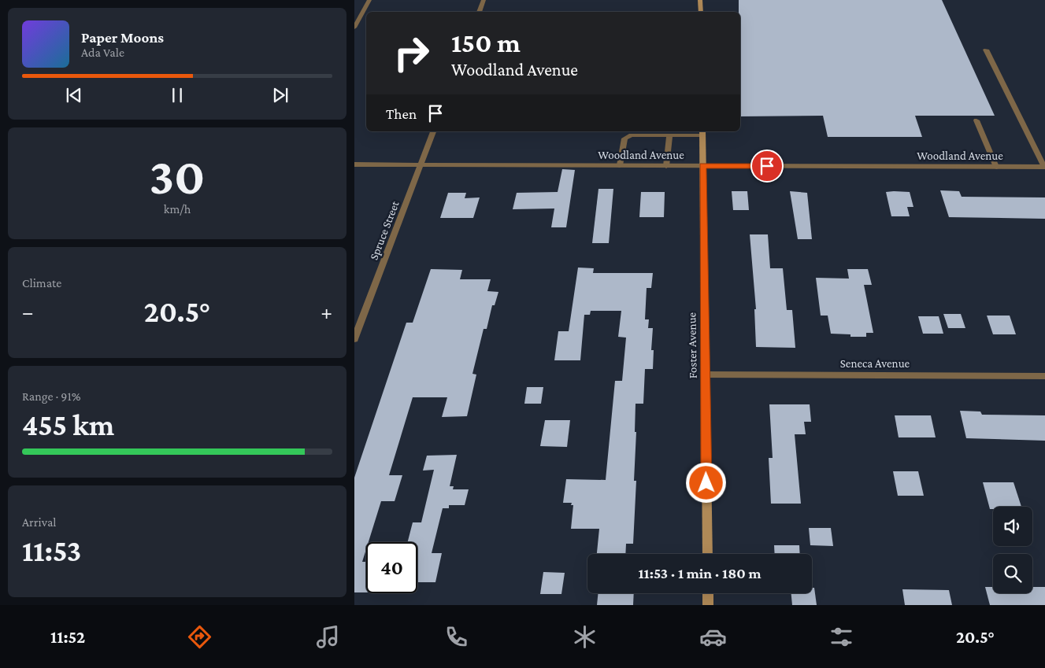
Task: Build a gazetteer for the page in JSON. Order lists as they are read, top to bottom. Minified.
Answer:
{"streets":{"street":["Woodland Avenue","Spruce Street","Foster Avenue","Seneca Avenue"]},"crossings":[["Woodland Avenue","Spruce Street"],["Woodland Avenue","Foster Avenue"],["Foster Avenue","Seneca Avenue"]],"page":{"turn":["150 m","Woodland Avenue"],"song":["Paper Moons","Ada Vale"],"then":"Then","tile":[["30","km/h"],"Climate",["Range · 91%","455 km"],["Arrival","11:53"]],"heat":["−","20.5°","+"],"limit":"40","trip":"11:53 · 1 min · 180 m","tabs":["11:52","20.5°"]}}
